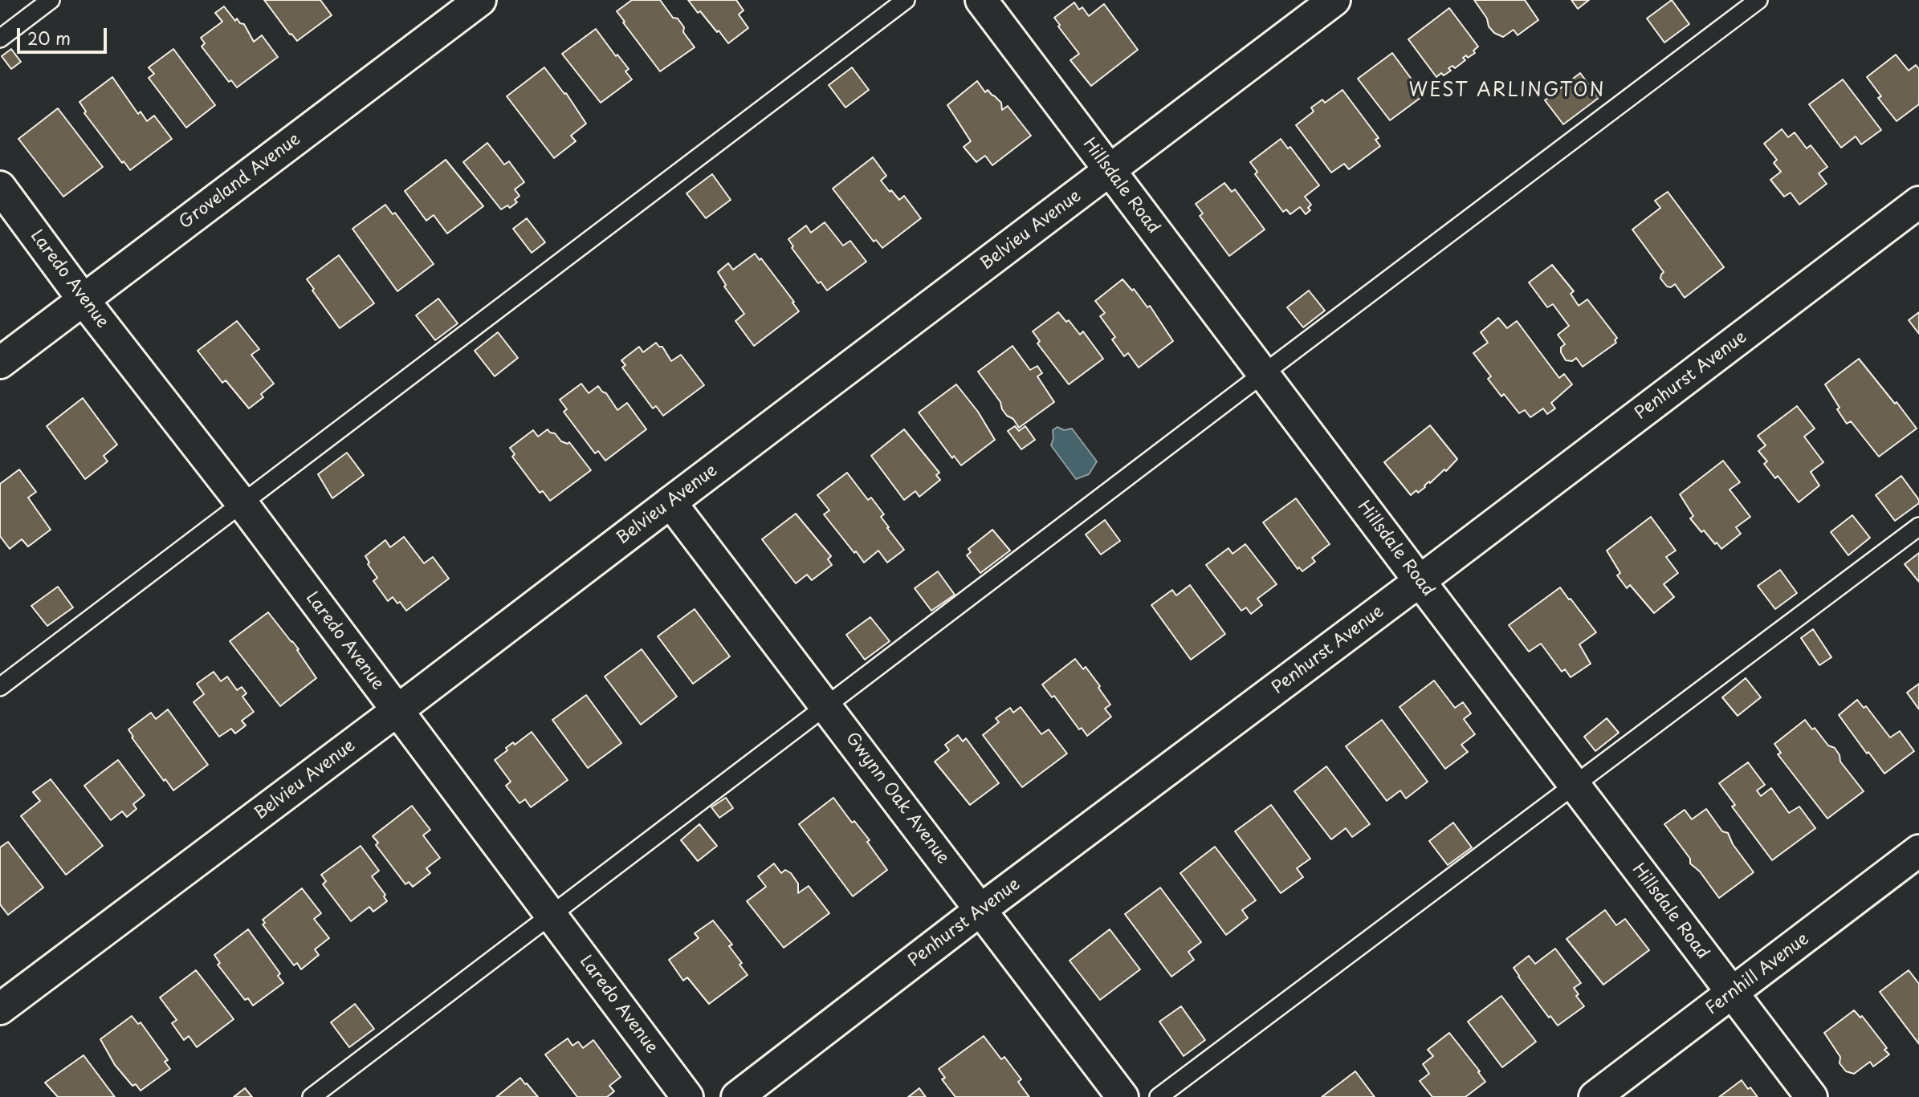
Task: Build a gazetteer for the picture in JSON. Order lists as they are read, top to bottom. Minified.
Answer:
{"streets":{"street":["Groveland Avenue","Hillsdale Road","Belvieu Avenue","Laredo Avenue","Penhurst Avenue","Gwynn Oak Avenue","Fernhill Avenue"]},"crossings":[["Groveland Avenue","Laredo Avenue"],["Hillsdale Road","Belvieu Avenue"],["Hillsdale Road","Penhurst Avenue"],["Hillsdale Road","Fernhill Avenue"],["Belvieu Avenue","Laredo Avenue"],["Belvieu Avenue","Gwynn Oak Avenue"],["Penhurst Avenue","Gwynn Oak Avenue"]],"districts":["WEST ARLINGTON"],"scale_bar":"20 m"}
